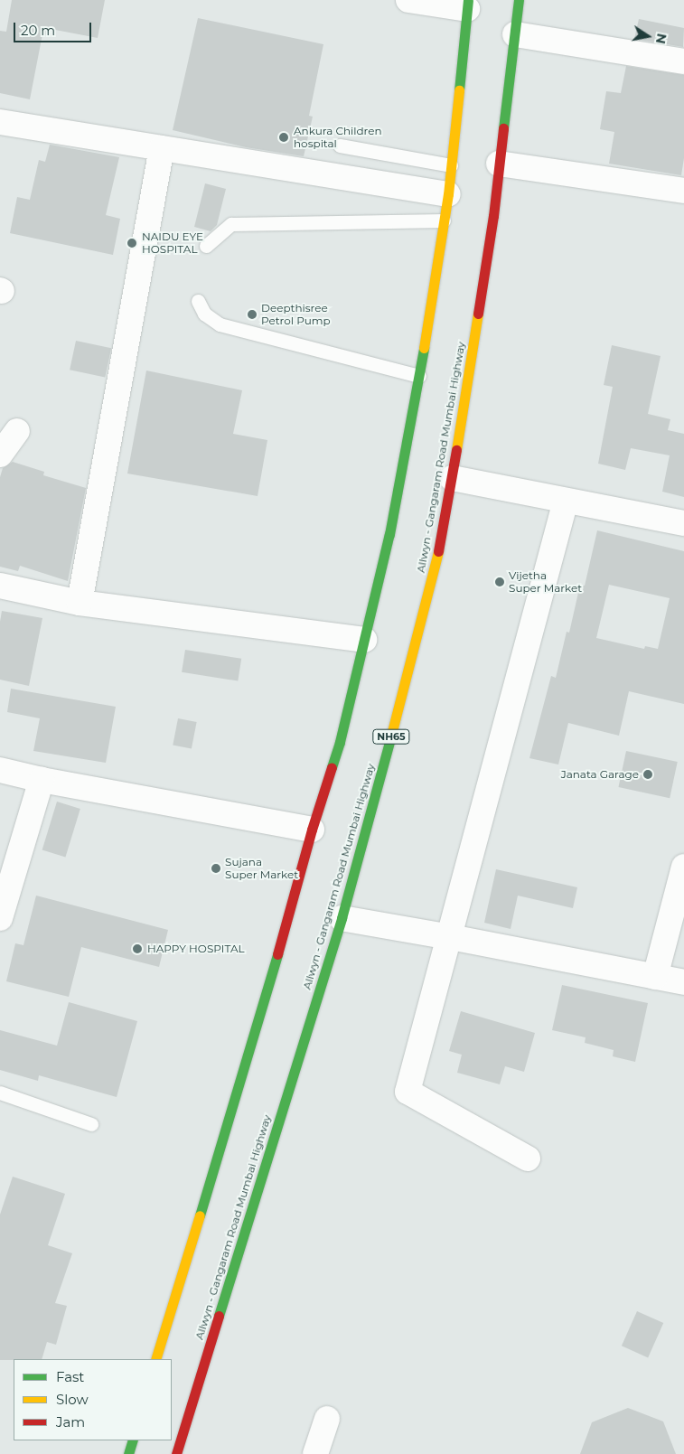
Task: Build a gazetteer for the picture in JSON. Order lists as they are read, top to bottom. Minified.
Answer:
{"streets":{"highway":["Allwyn - Gangaram Road Mumbai Highway","NH65"]},"places":["Ankura Children hospital","NAIDU EYE HOSPITAL","Deepthisree Petrol Pump","Vijetha Super Market","Janata Garage","Sujana Super Market","HAPPY HOSPITAL"],"legend":["Fast","Slow","Jam"],"scale_bar":"20 m","north":"right"}
